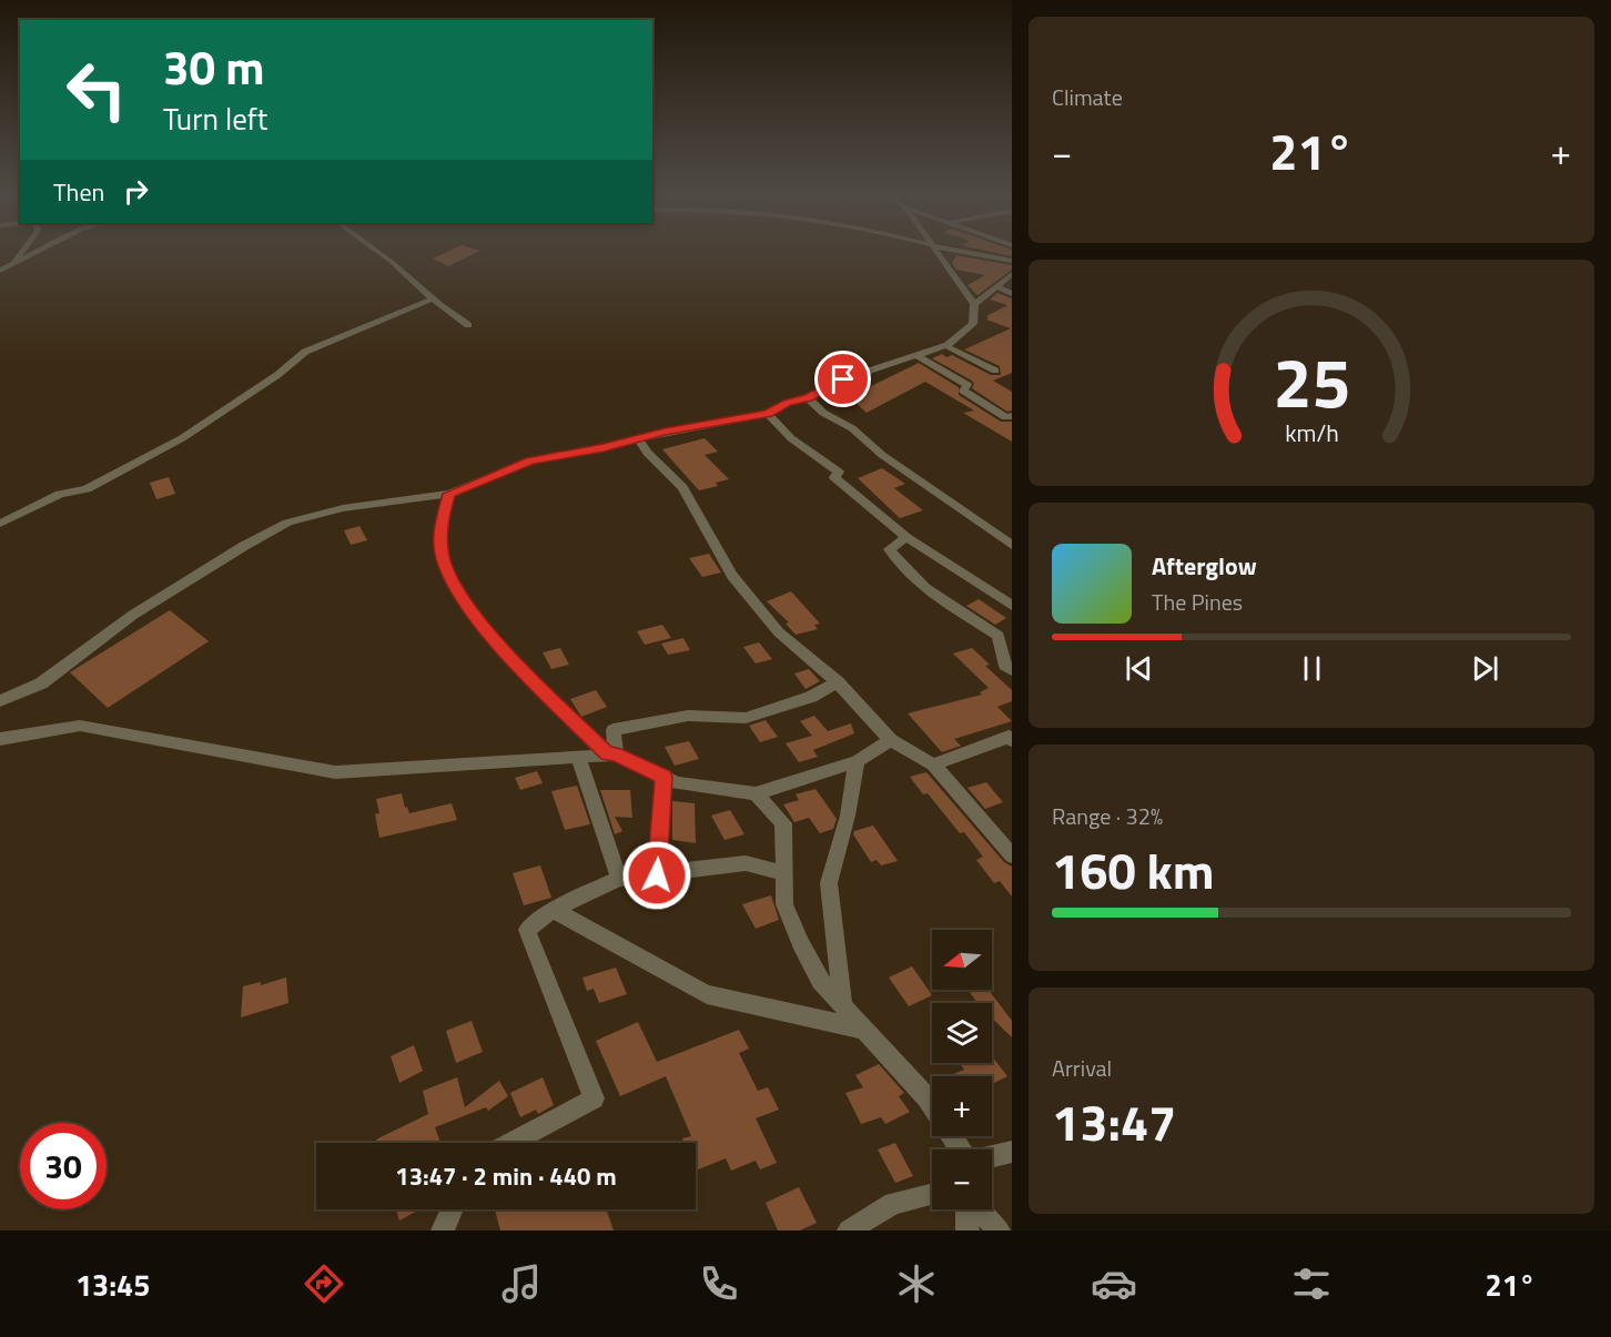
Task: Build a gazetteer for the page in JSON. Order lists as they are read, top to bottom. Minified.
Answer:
{"north":"left","page":{"tile":["Climate",["Range · 32%","160 km"],["Arrival","13:47"]],"turn":["30 m","Turn left"],"heat":["−","21°","+"],"then":"Then","song":["Afterglow","The Pines"],"map_buttons":["+","−"],"limit":"30","trip":"13:47 · 2 min · 440 m","tabs":["13:45","21°"],"gauge":["25","km/h"]}}
